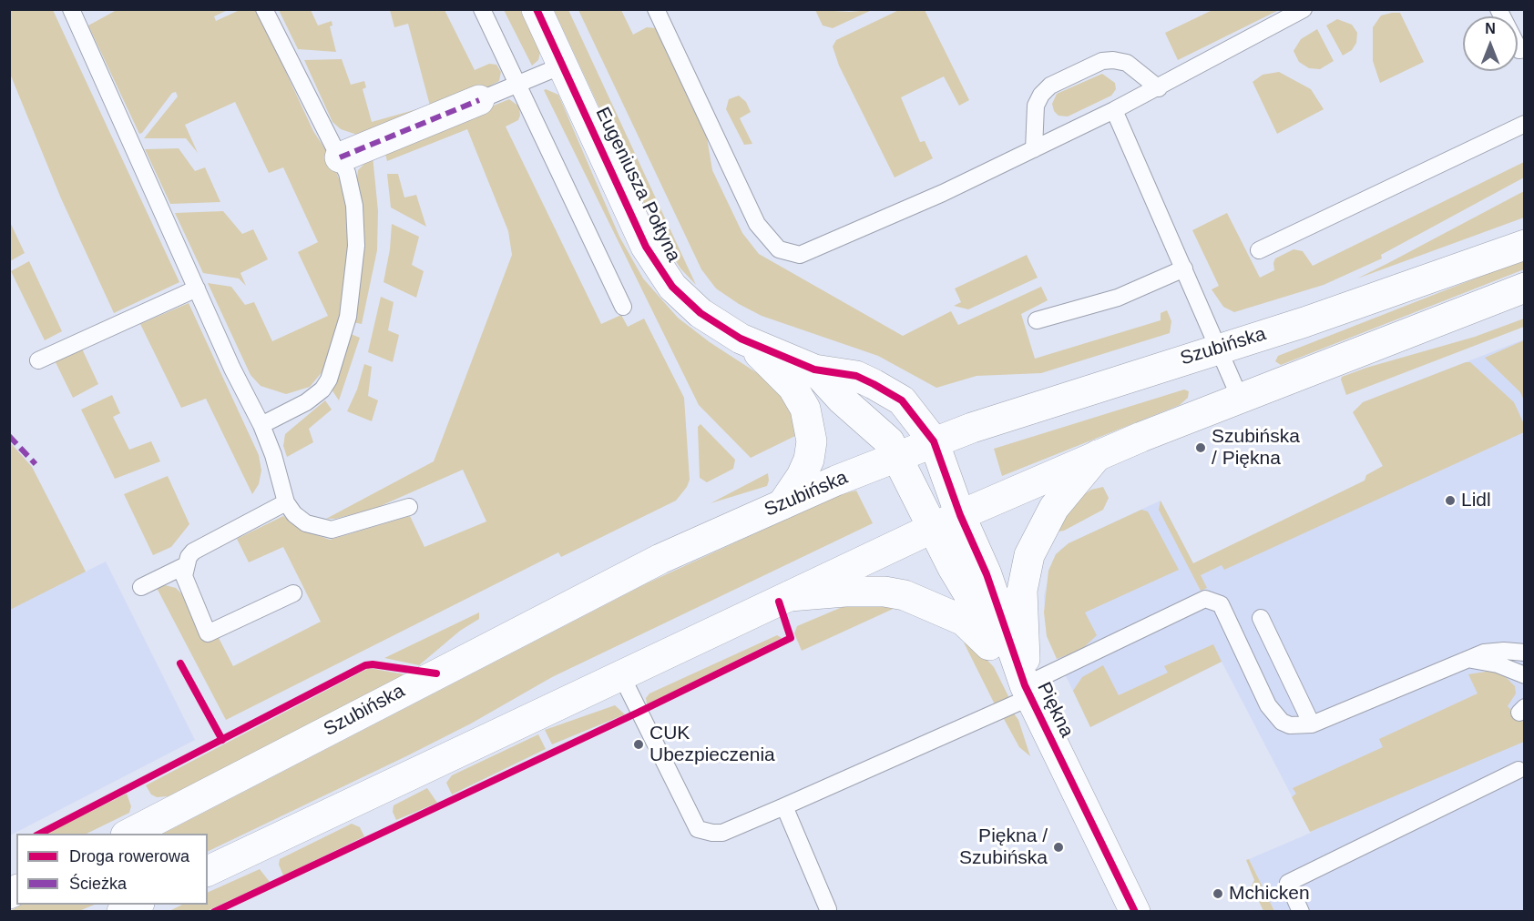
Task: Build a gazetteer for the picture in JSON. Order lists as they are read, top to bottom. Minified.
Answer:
{"streets":{"main road":["Eugeniusza Połtyna","Szubińska","Piękna"]},"crossings":[["Eugeniusza Połtyna","Szubińska"],["Eugeniusza Połtyna","Piękna"],["Szubińska","Piękna"]],"places":["Szubińska / Piękna","Lidl","CUK Ubezpieczenia","Piękna / Szubińska","Mchicken"],"legend":["Droga rowerowa","Ścieżka"],"north":"top"}
